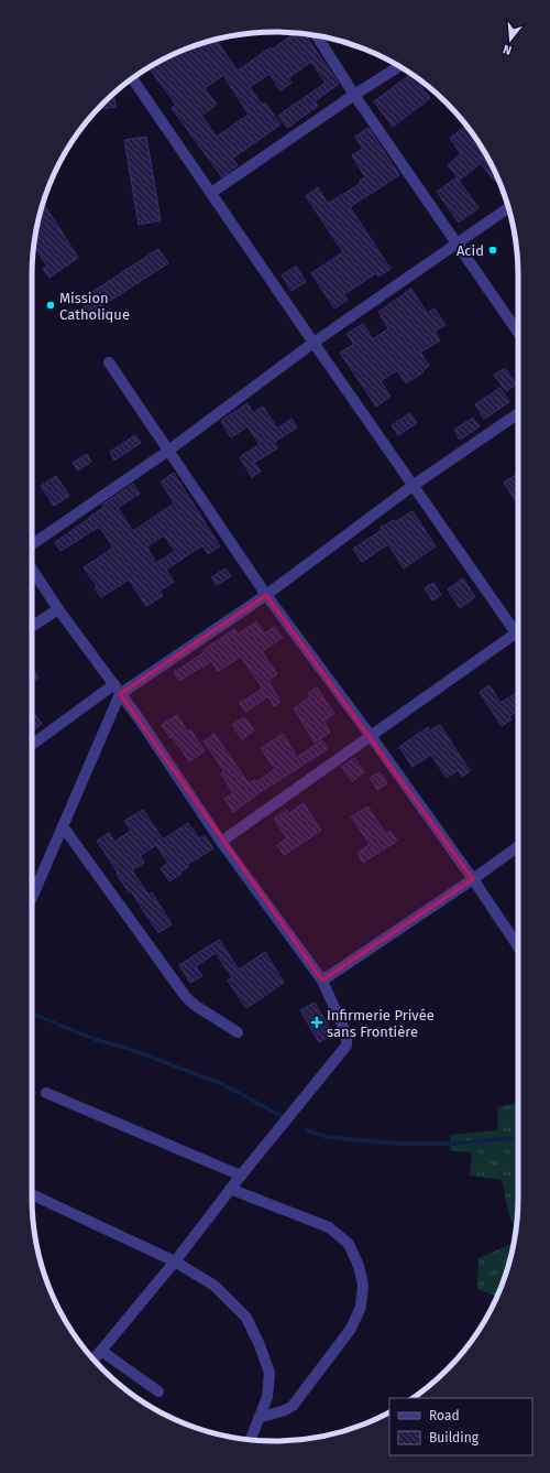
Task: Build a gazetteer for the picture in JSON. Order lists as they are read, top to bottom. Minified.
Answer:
{"places":{"other":["Acid","Mission Catholique"],"health":["Infirmerie Privée sans Frontière"]},"legend":["Road","Building"],"north":"bottom"}
